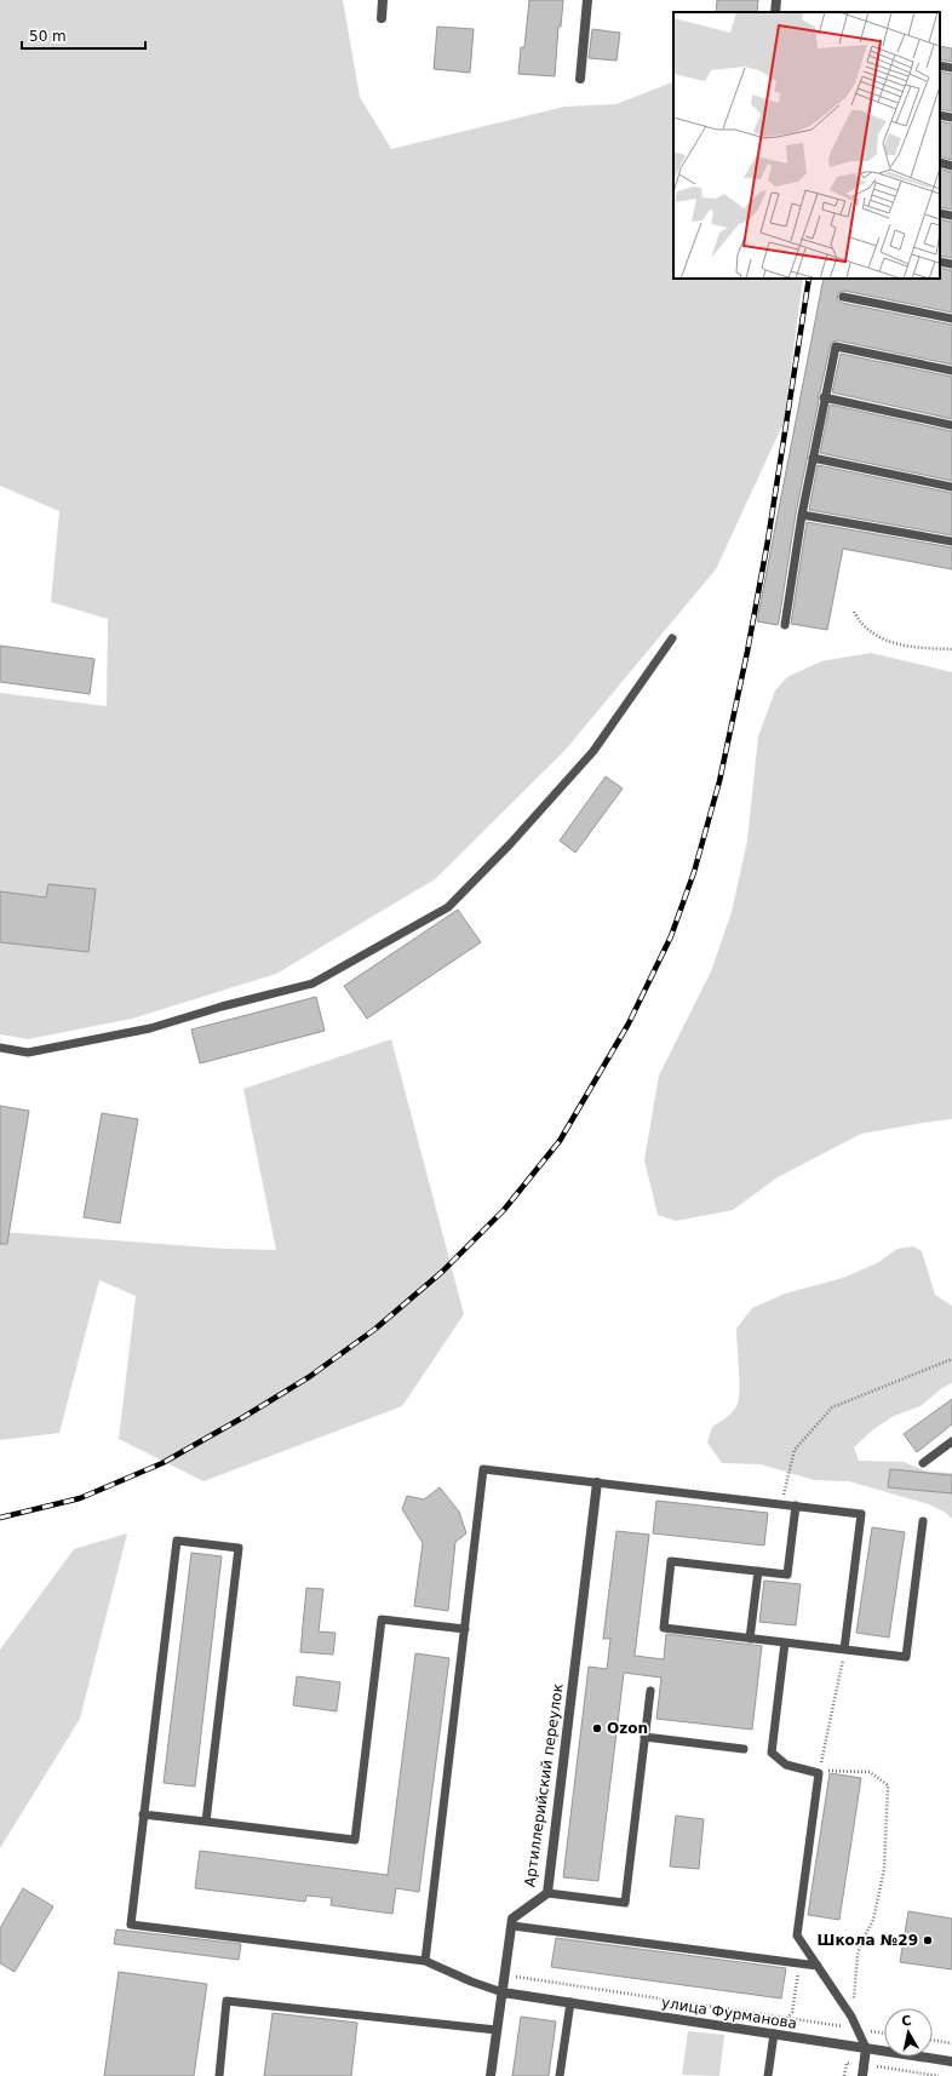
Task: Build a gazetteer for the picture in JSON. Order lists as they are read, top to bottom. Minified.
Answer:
{"streets":{"street":["Артиллерийский переулок","улица Фурманова"]},"places":["Ozon","Школа №29"],"scale_bar":"50 m","north":"top"}
